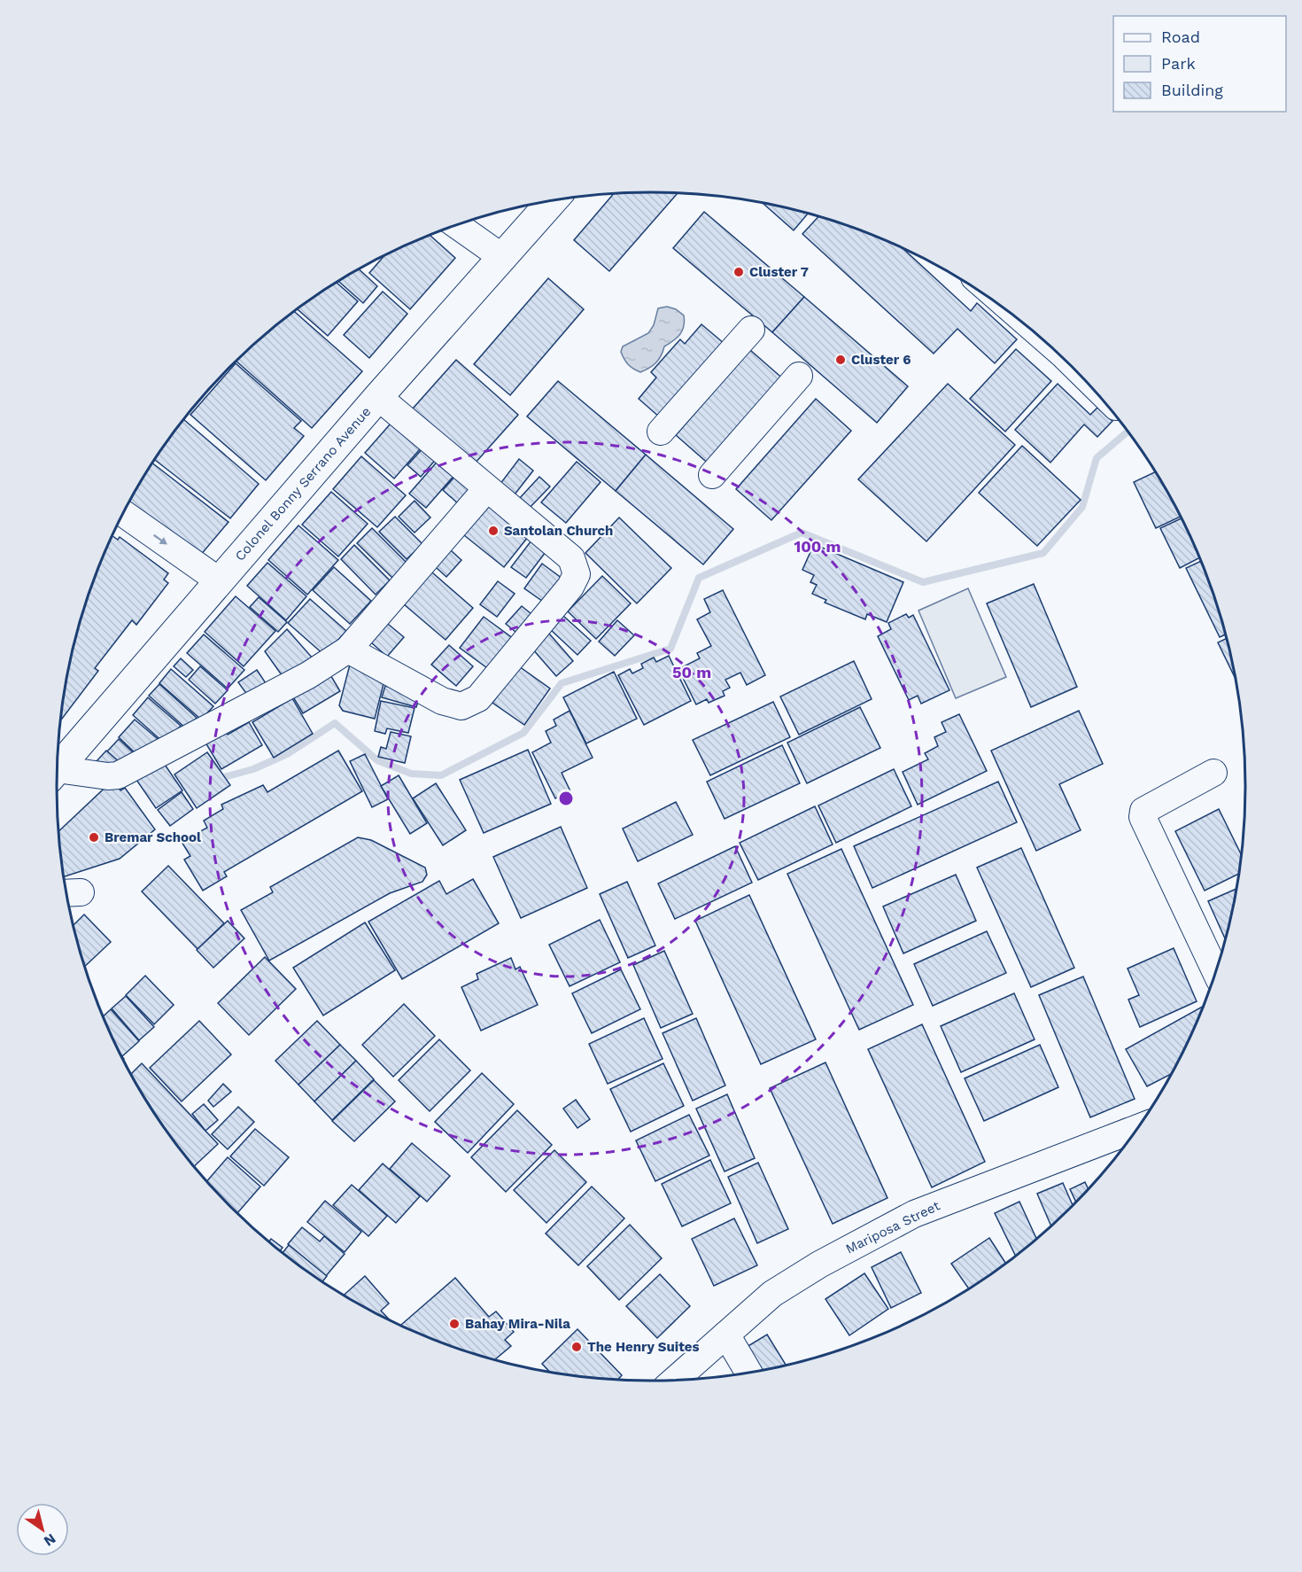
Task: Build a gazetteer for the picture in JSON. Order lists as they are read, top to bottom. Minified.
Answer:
{"streets":{"main road":["Colonel Bonny Serrano Avenue"],"street":["Mariposa Street"]},"places":["Cluster 7","Cluster 6","Santolan Church","Bremar School","Bahay Mira-Nila","The Henry Suites"],"legend":["Road","Park","Building"],"north":"bottom right","rings":["100 m","50 m"]}
